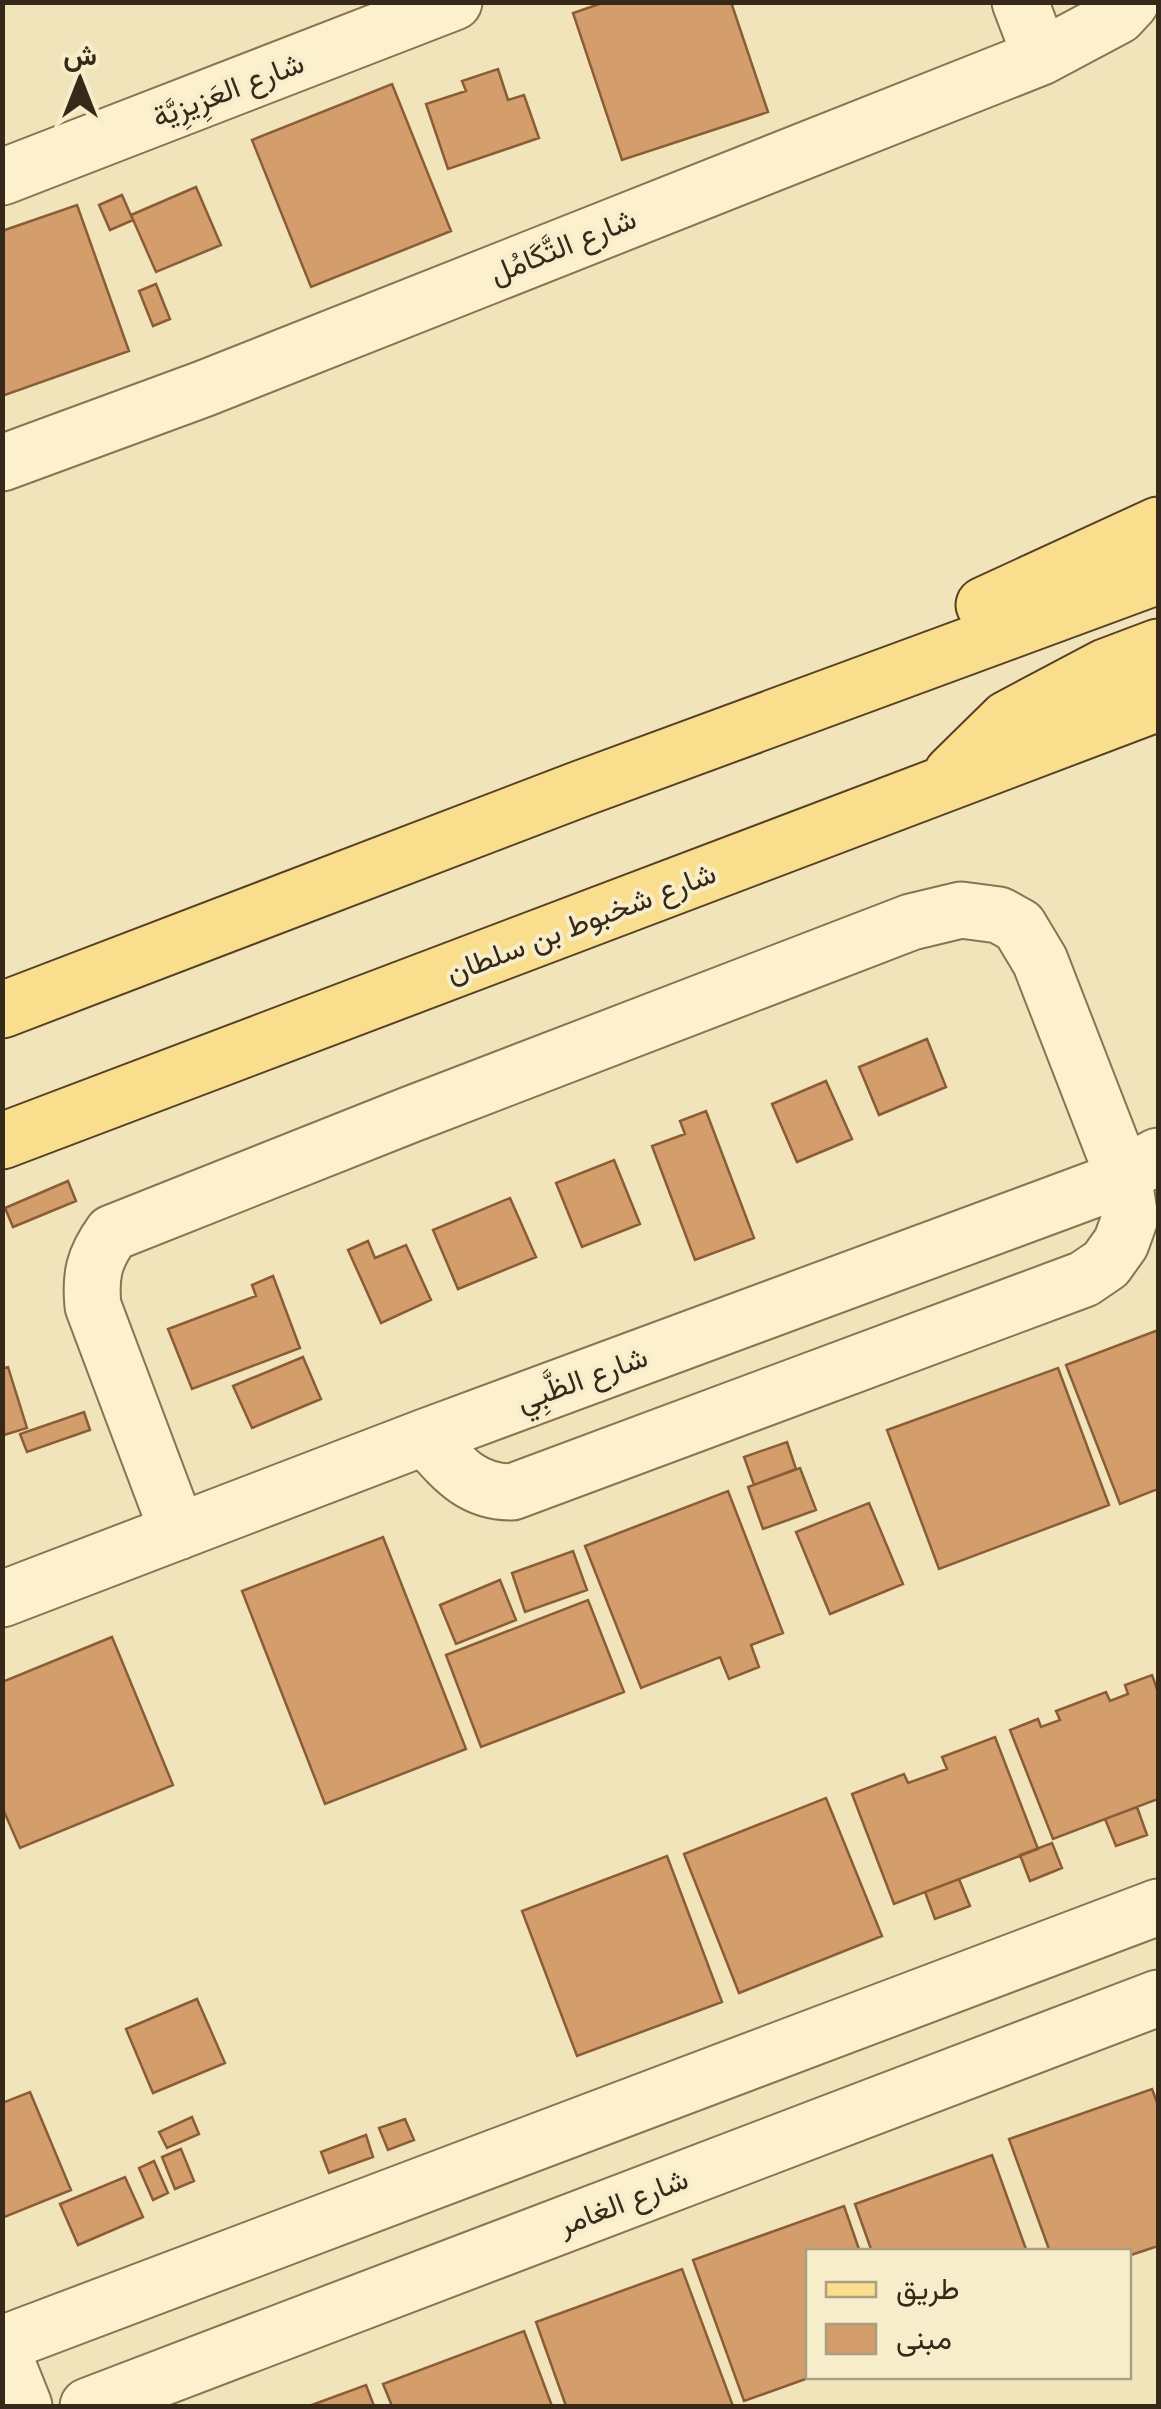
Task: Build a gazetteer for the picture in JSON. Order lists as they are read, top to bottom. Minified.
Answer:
{"streets":{"main road":["شارع شخبوط بن سلطان"],"street":["شارع العَزِيزِيَّة","شارع التَّكَامُل","شارع الظَّبِي","شارع الغامر"]},"legend":["طريق","مبنى"],"north":"top"}
